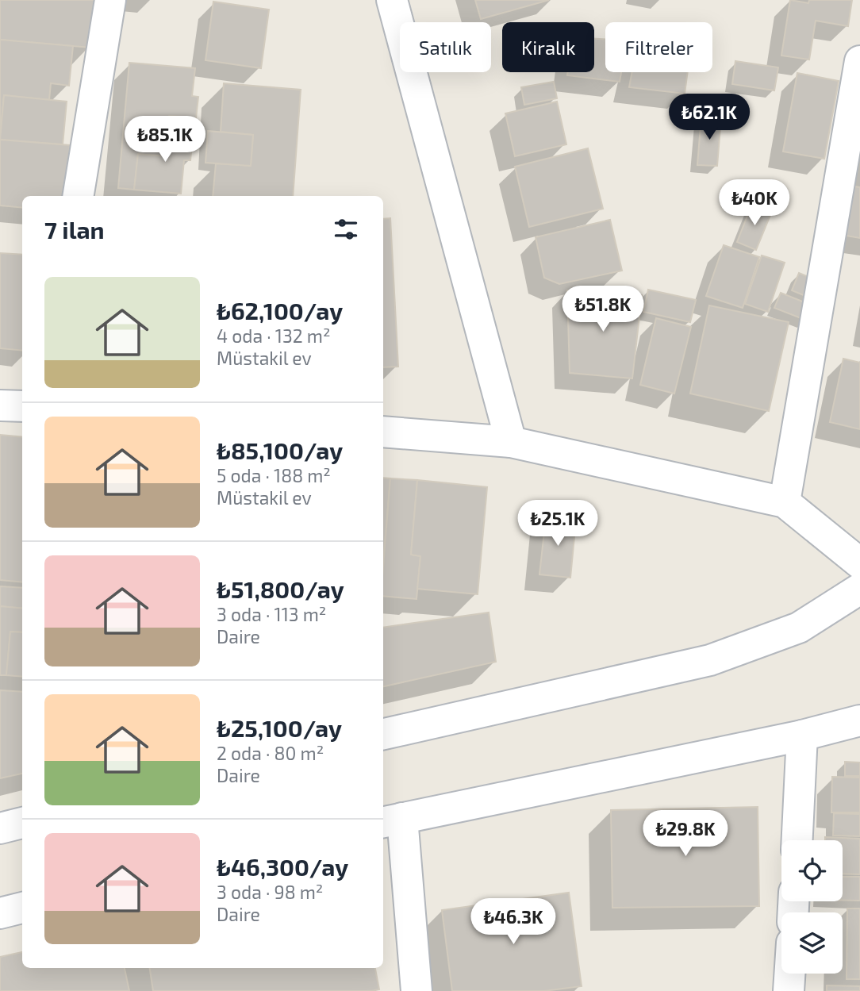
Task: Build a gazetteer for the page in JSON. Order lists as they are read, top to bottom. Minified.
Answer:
{"page":{"chip":["Satılık","Kiralık","Filtreler"],"price":["₺62.1K","₺85.1K","₺40K","₺51.8K","₺25.1K","₺29.8K","₺46.3K"],"heading":"7 ilan","list":[{"name":"₺62,100/ay","note":"4 oda · 132 m² · Müstakil ev"},{"name":"₺85,100/ay","note":"5 oda · 188 m² · Müstakil ev"},{"name":"₺51,800/ay","note":"3 oda · 113 m² · Daire"},{"name":"₺25,100/ay","note":"2 oda · 80 m² · Daire"},{"name":"₺46,300/ay","note":"3 oda · 98 m² · Daire"}]}}
